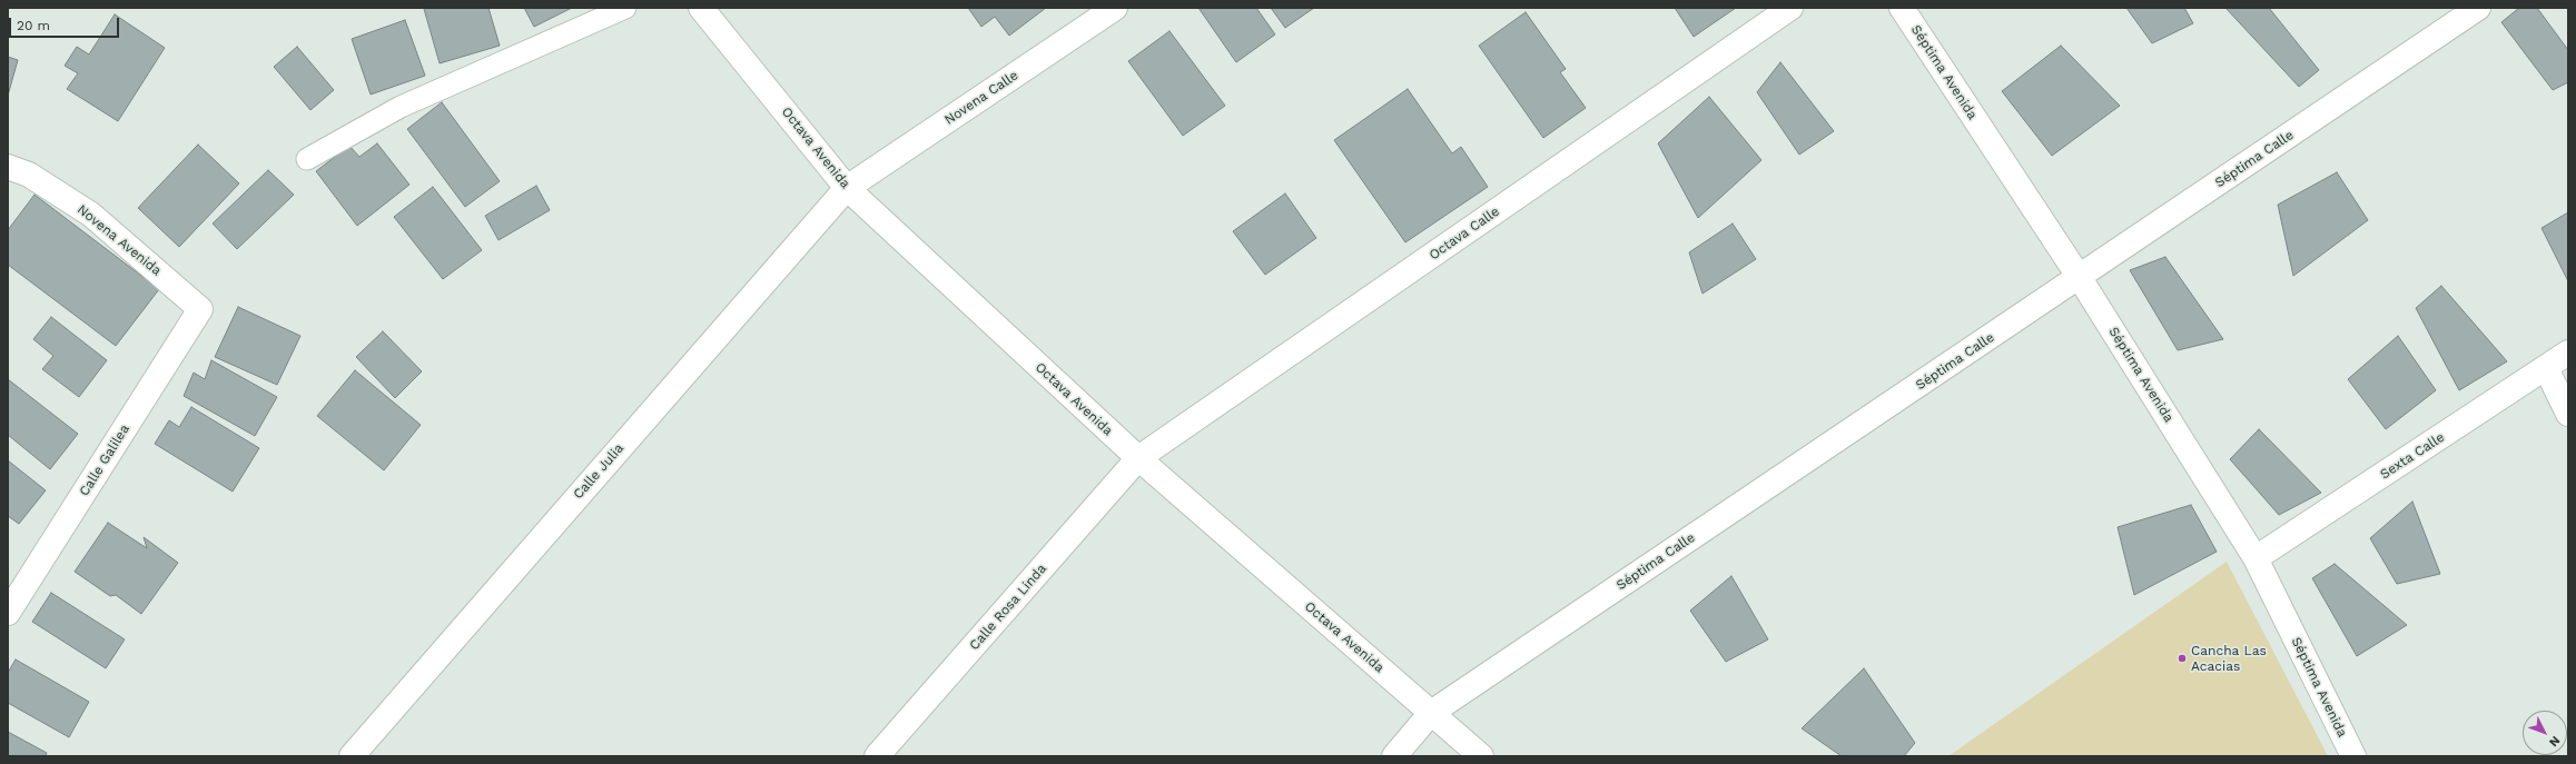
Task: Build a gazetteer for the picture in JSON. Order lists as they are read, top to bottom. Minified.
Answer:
{"streets":{"street":["Séptima Avenida","Novena Calle","Octava Avenida","Séptima Calle","Octava Calle","Novena Avenida","Sexta Calle","Calle Galilea","Calle Julia","Calle Rosa Linda"]},"crossings":[["Séptima Avenida","Séptima Calle"],["Séptima Avenida","Sexta Calle"],["Novena Calle","Octava Avenida"],["Novena Calle","Calle Julia"],["Octava Avenida","Séptima Calle"],["Octava Avenida","Octava Calle"],["Octava Avenida","Calle Julia"],["Octava Avenida","Calle Rosa Linda"],["Octava Calle","Calle Rosa Linda"],["Novena Avenida","Calle Galilea"]],"places":["Cancha Las Acacias"],"scale_bar":"20 m","north":"bottom right"}
